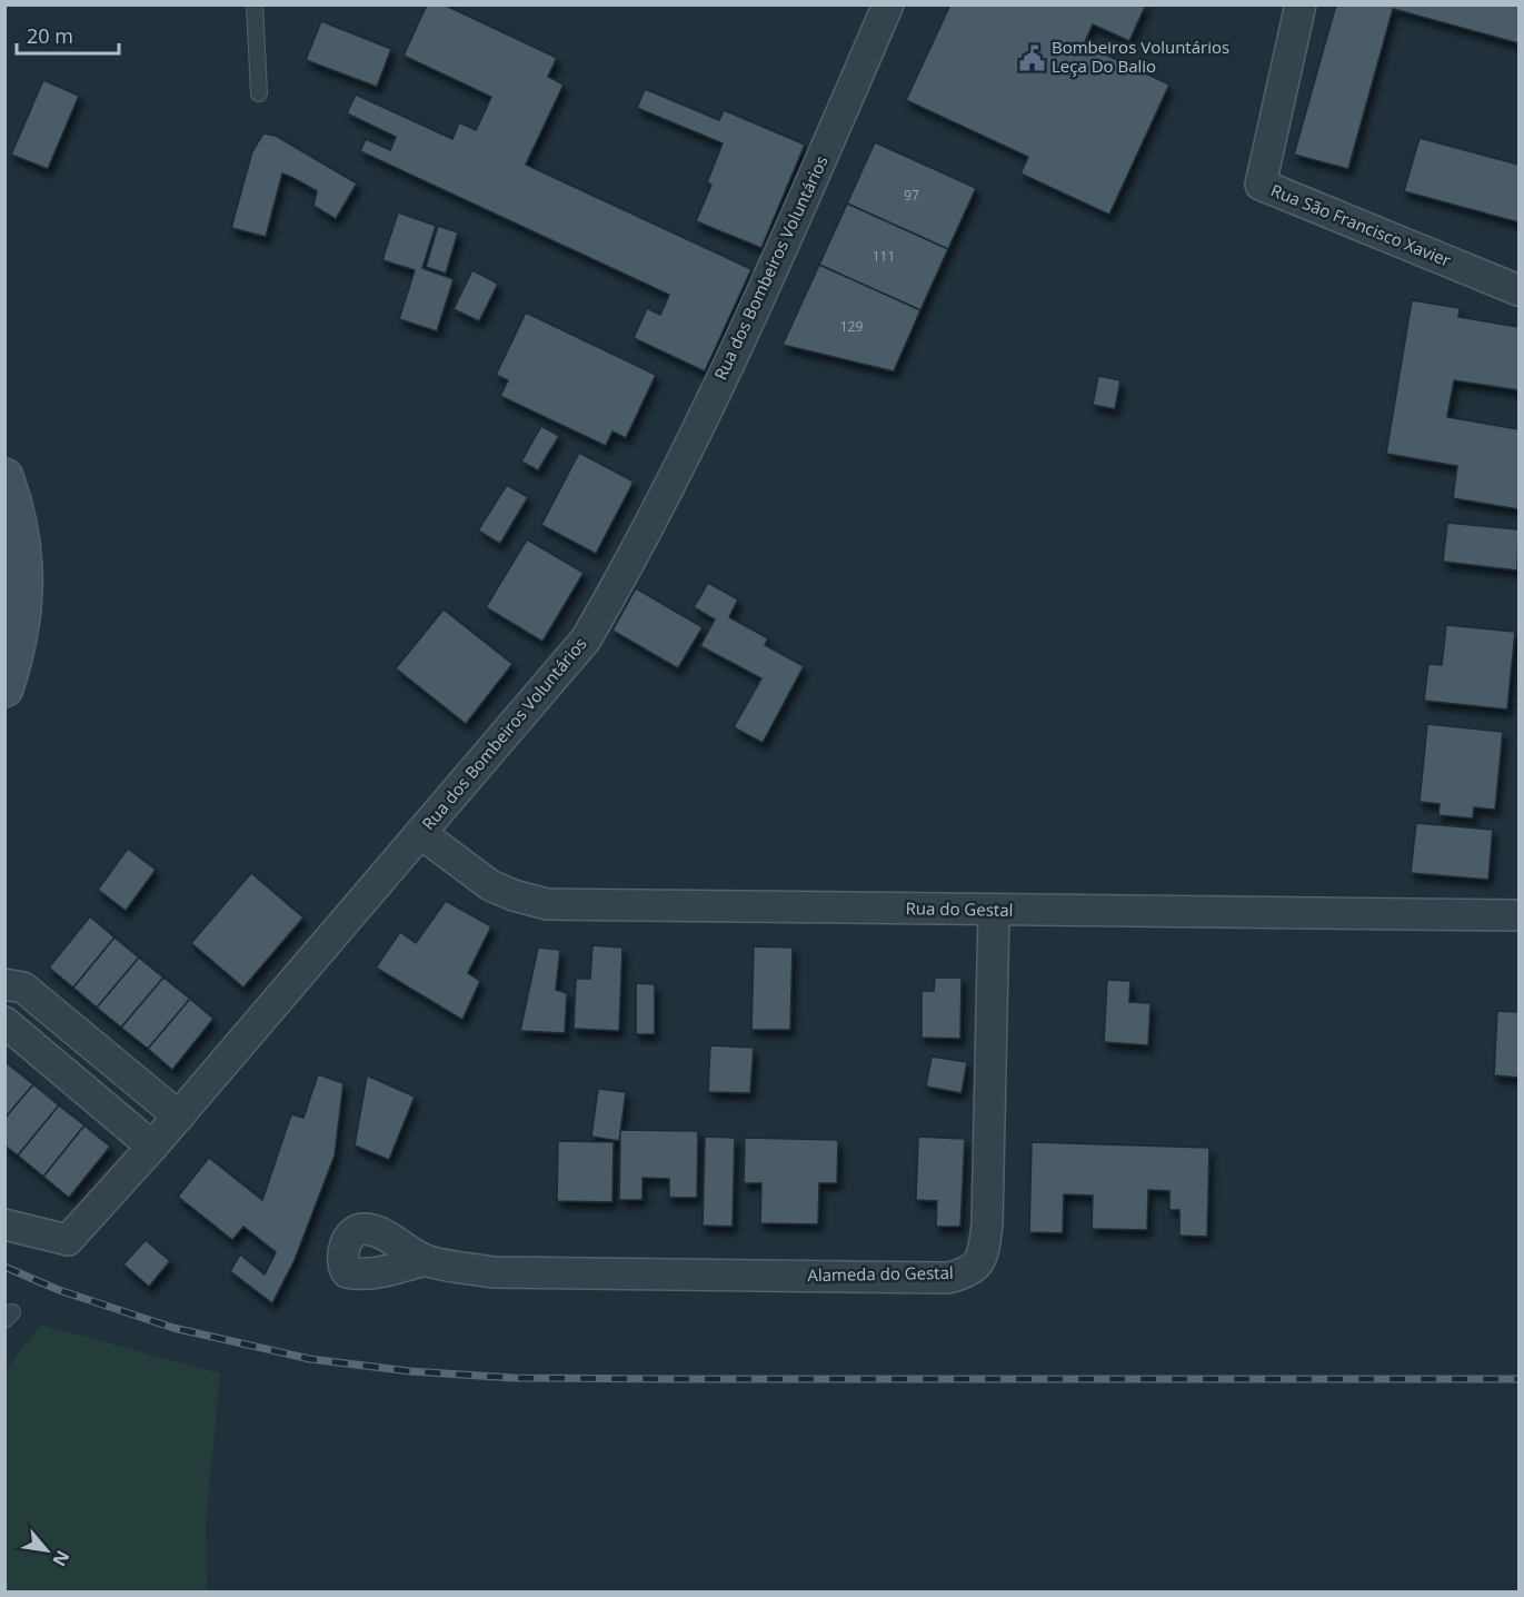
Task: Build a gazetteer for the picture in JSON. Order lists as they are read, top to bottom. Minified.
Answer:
{"streets":{"street":["Rua São Francisco Xavier","Rua dos Bombeiros Voluntários","Rua do Gestal","Alameda do Gestal"]},"crossings":[["Rua dos Bombeiros Voluntários","Rua do Gestal"],["Rua do Gestal","Alameda do Gestal"]],"places":{"public building":["Bombeiros Voluntários Leça Do Balio"]},"house_numbers":["97","111","129"],"scale_bar":"20 m","north":"bottom right"}
